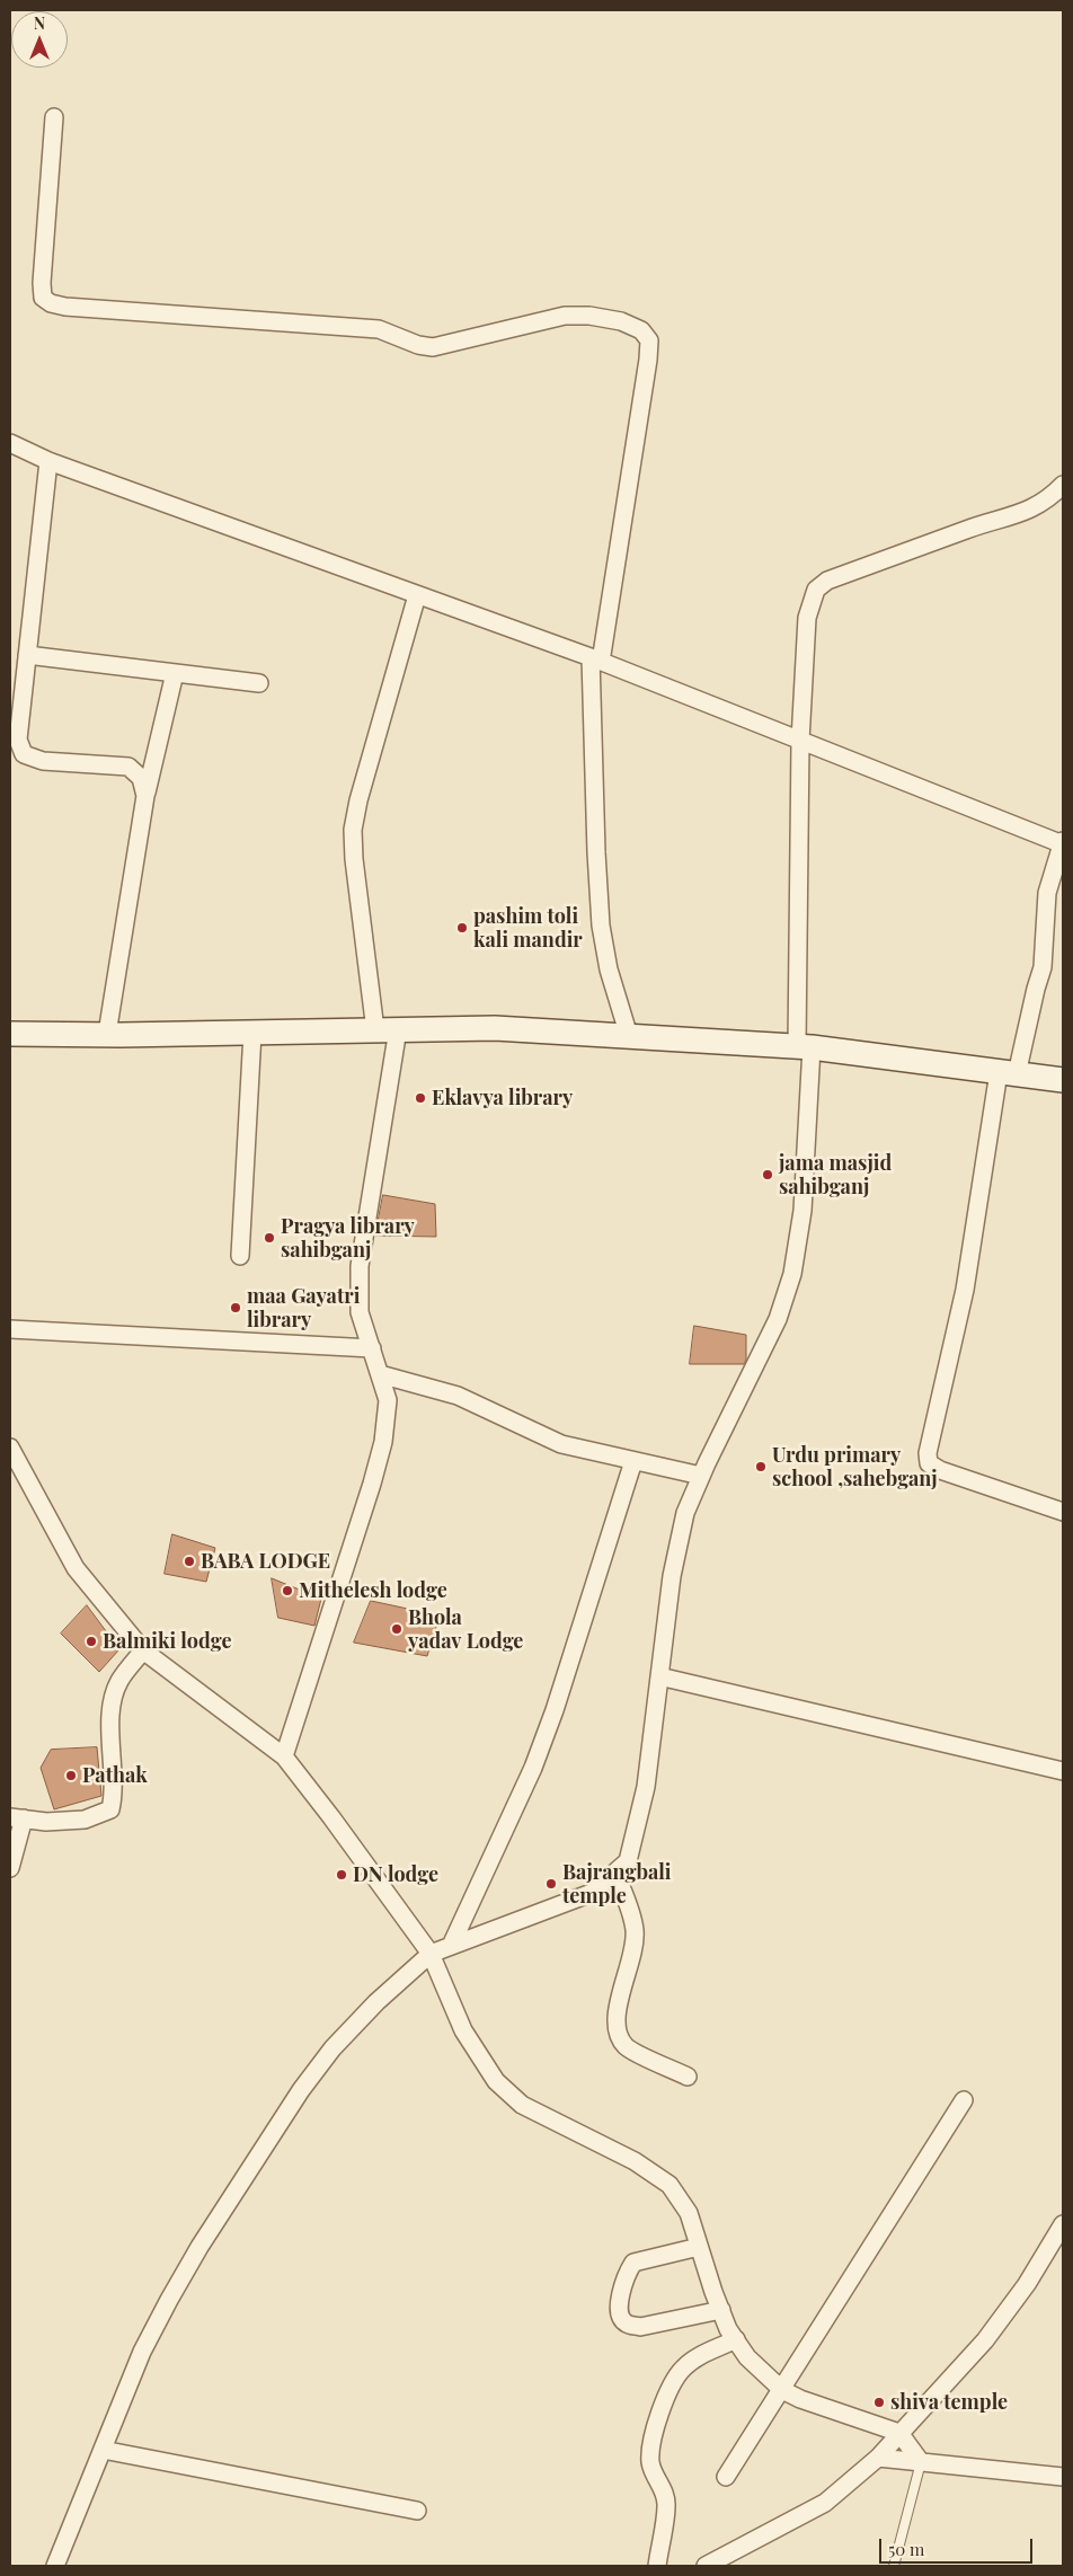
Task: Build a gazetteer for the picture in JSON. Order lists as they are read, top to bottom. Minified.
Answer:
{"places":["pashim toli kali mandir","Eklavya library","jama masjid sahibganj","Pragya library sahibganj","maa Gayatri library","Urdu primary school ,sahebganj","BABA LODGE","Mithelesh lodge","Bhola yadav Lodge","Balmiki lodge","Pathak","DN lodge","Bajrangbali temple","shiva temple"],"scale_bar":"50 m","north":"top"}
